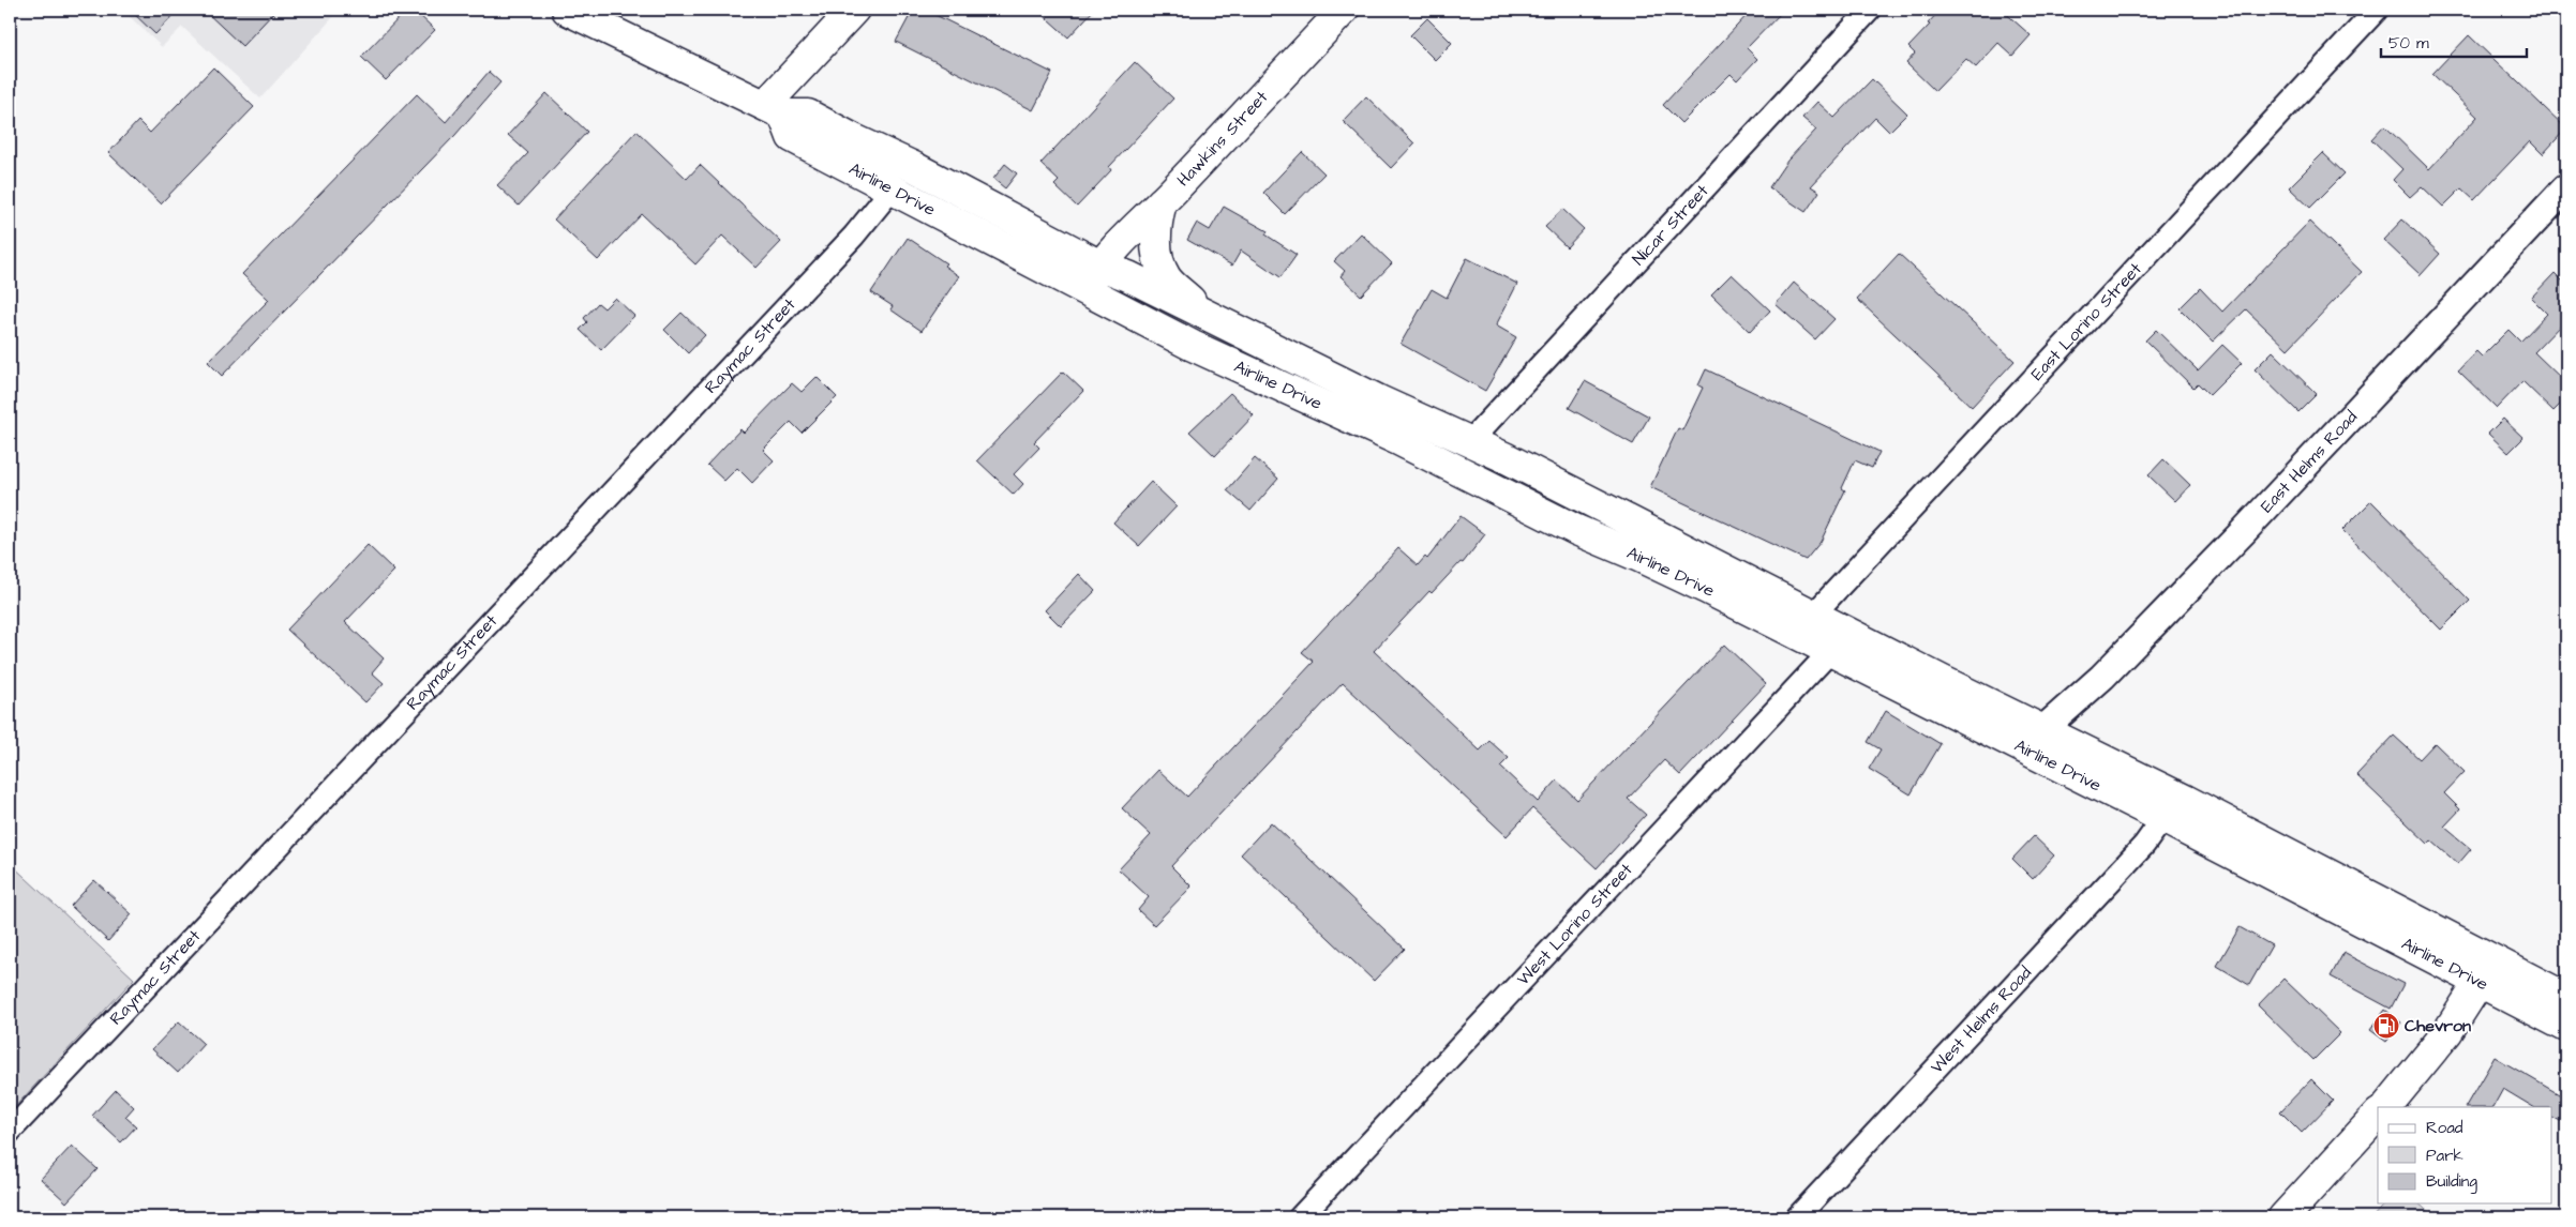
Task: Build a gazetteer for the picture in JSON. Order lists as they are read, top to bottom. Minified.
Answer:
{"streets":{"main road":["Hawkins Street","Airline Drive"],"street":["Nicar Street","East Lorino Street","Raymac Street","East Helms Road","West Lorino Street","West Helms Road"]},"crossings":[["Hawkins Street","Airline Drive"],["Airline Drive","Nicar Street"],["Airline Drive","East Lorino Street"],["Airline Drive","Raymac Street"],["Airline Drive","East Helms Road"],["Airline Drive","West Lorino Street"],["Airline Drive","West Helms Road"]],"places":{"fuel station":["Chevron"]},"legend":["Road","Park","Building"],"scale_bar":"50 m"}
